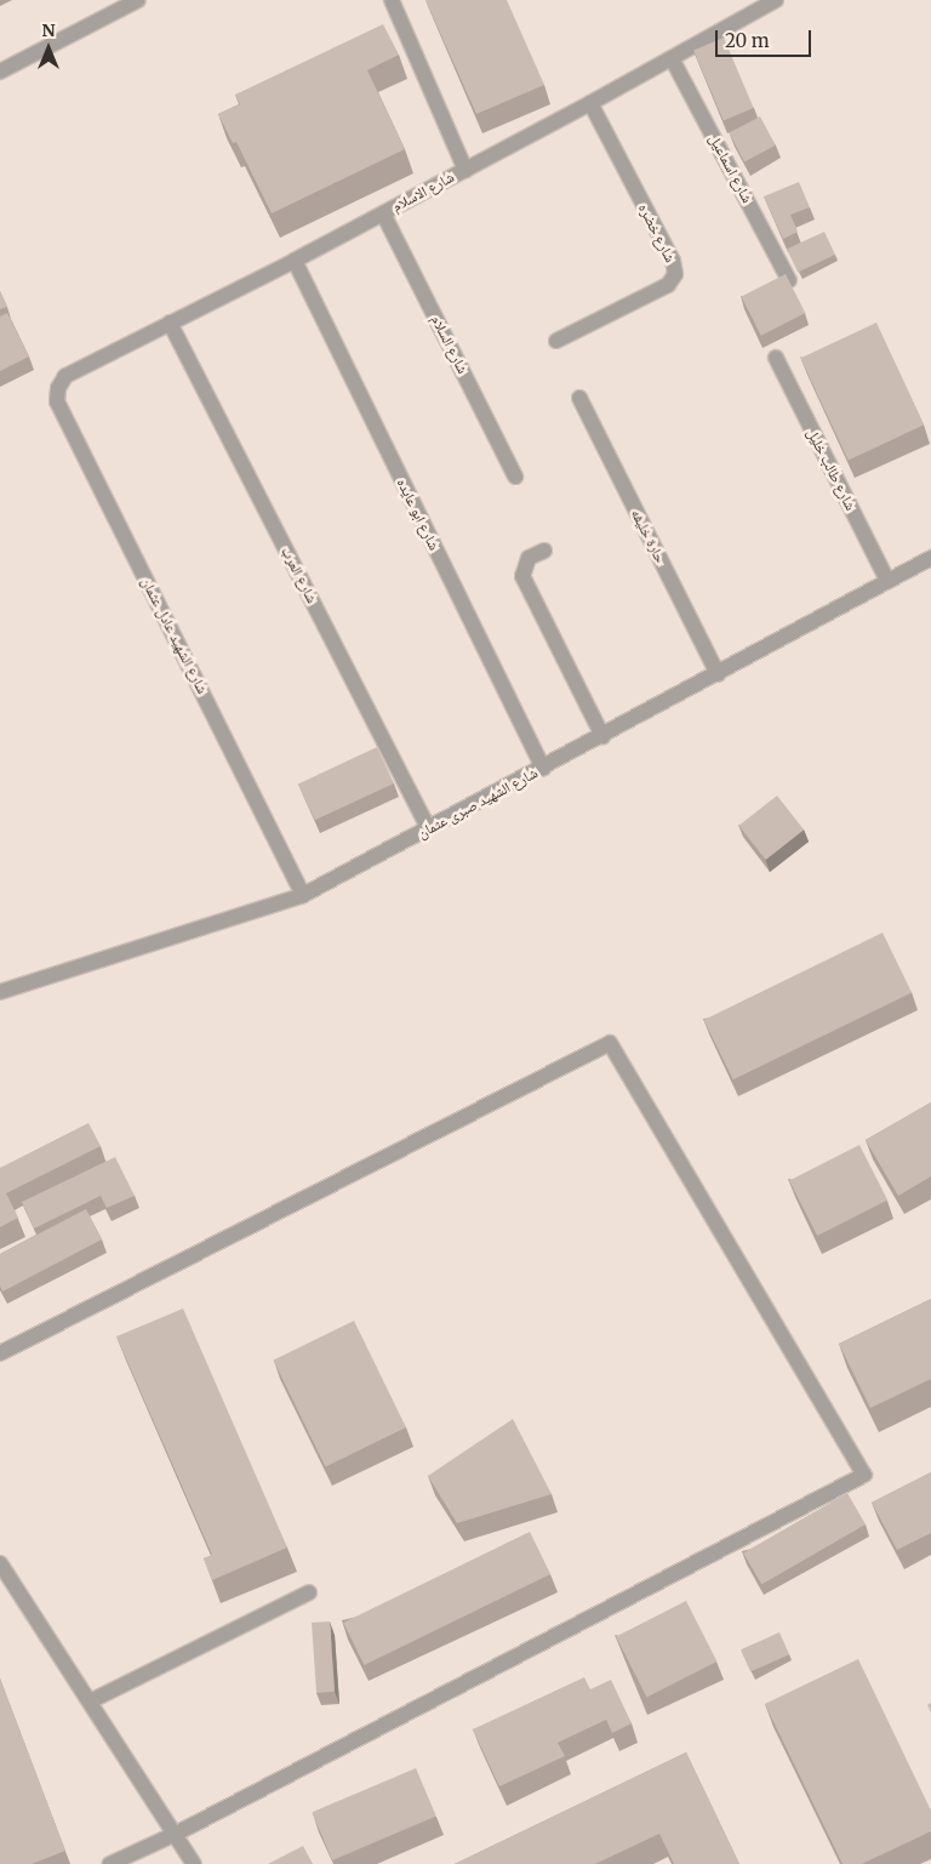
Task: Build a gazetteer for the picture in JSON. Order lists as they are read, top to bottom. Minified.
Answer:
{"streets":{"street":["شارع اسماعيل","شارع الاسلام","شارع خضره","شارع السلام","شارع طالب خليل","شارع ابو عايده","حارة خليفه","شارع العرب","شارع الشهيد عادل عثمان","شارع الشهيد صبرى عثمان"]},"crossings":[["شارع اسماعيل","شارع الاسلام"],["شارع الاسلام","شارع خضره"],["شارع الاسلام","شارع السلام"],["شارع الاسلام","شارع ابو عايده"],["شارع الاسلام","شارع العرب"],["شارع الاسلام","شارع الشهيد عادل عثمان"],["شارع طالب خليل","شارع الشهيد صبرى عثمان"],["شارع ابو عايده","شارع الشهيد صبرى عثمان"],["حارة خليفه","شارع الشهيد صبرى عثمان"],["شارع العرب","شارع الشهيد صبرى عثمان"],["شارع الشهيد عادل عثمان","شارع الشهيد صبرى عثمان"]],"scale_bar":"20 m","north":"top"}
